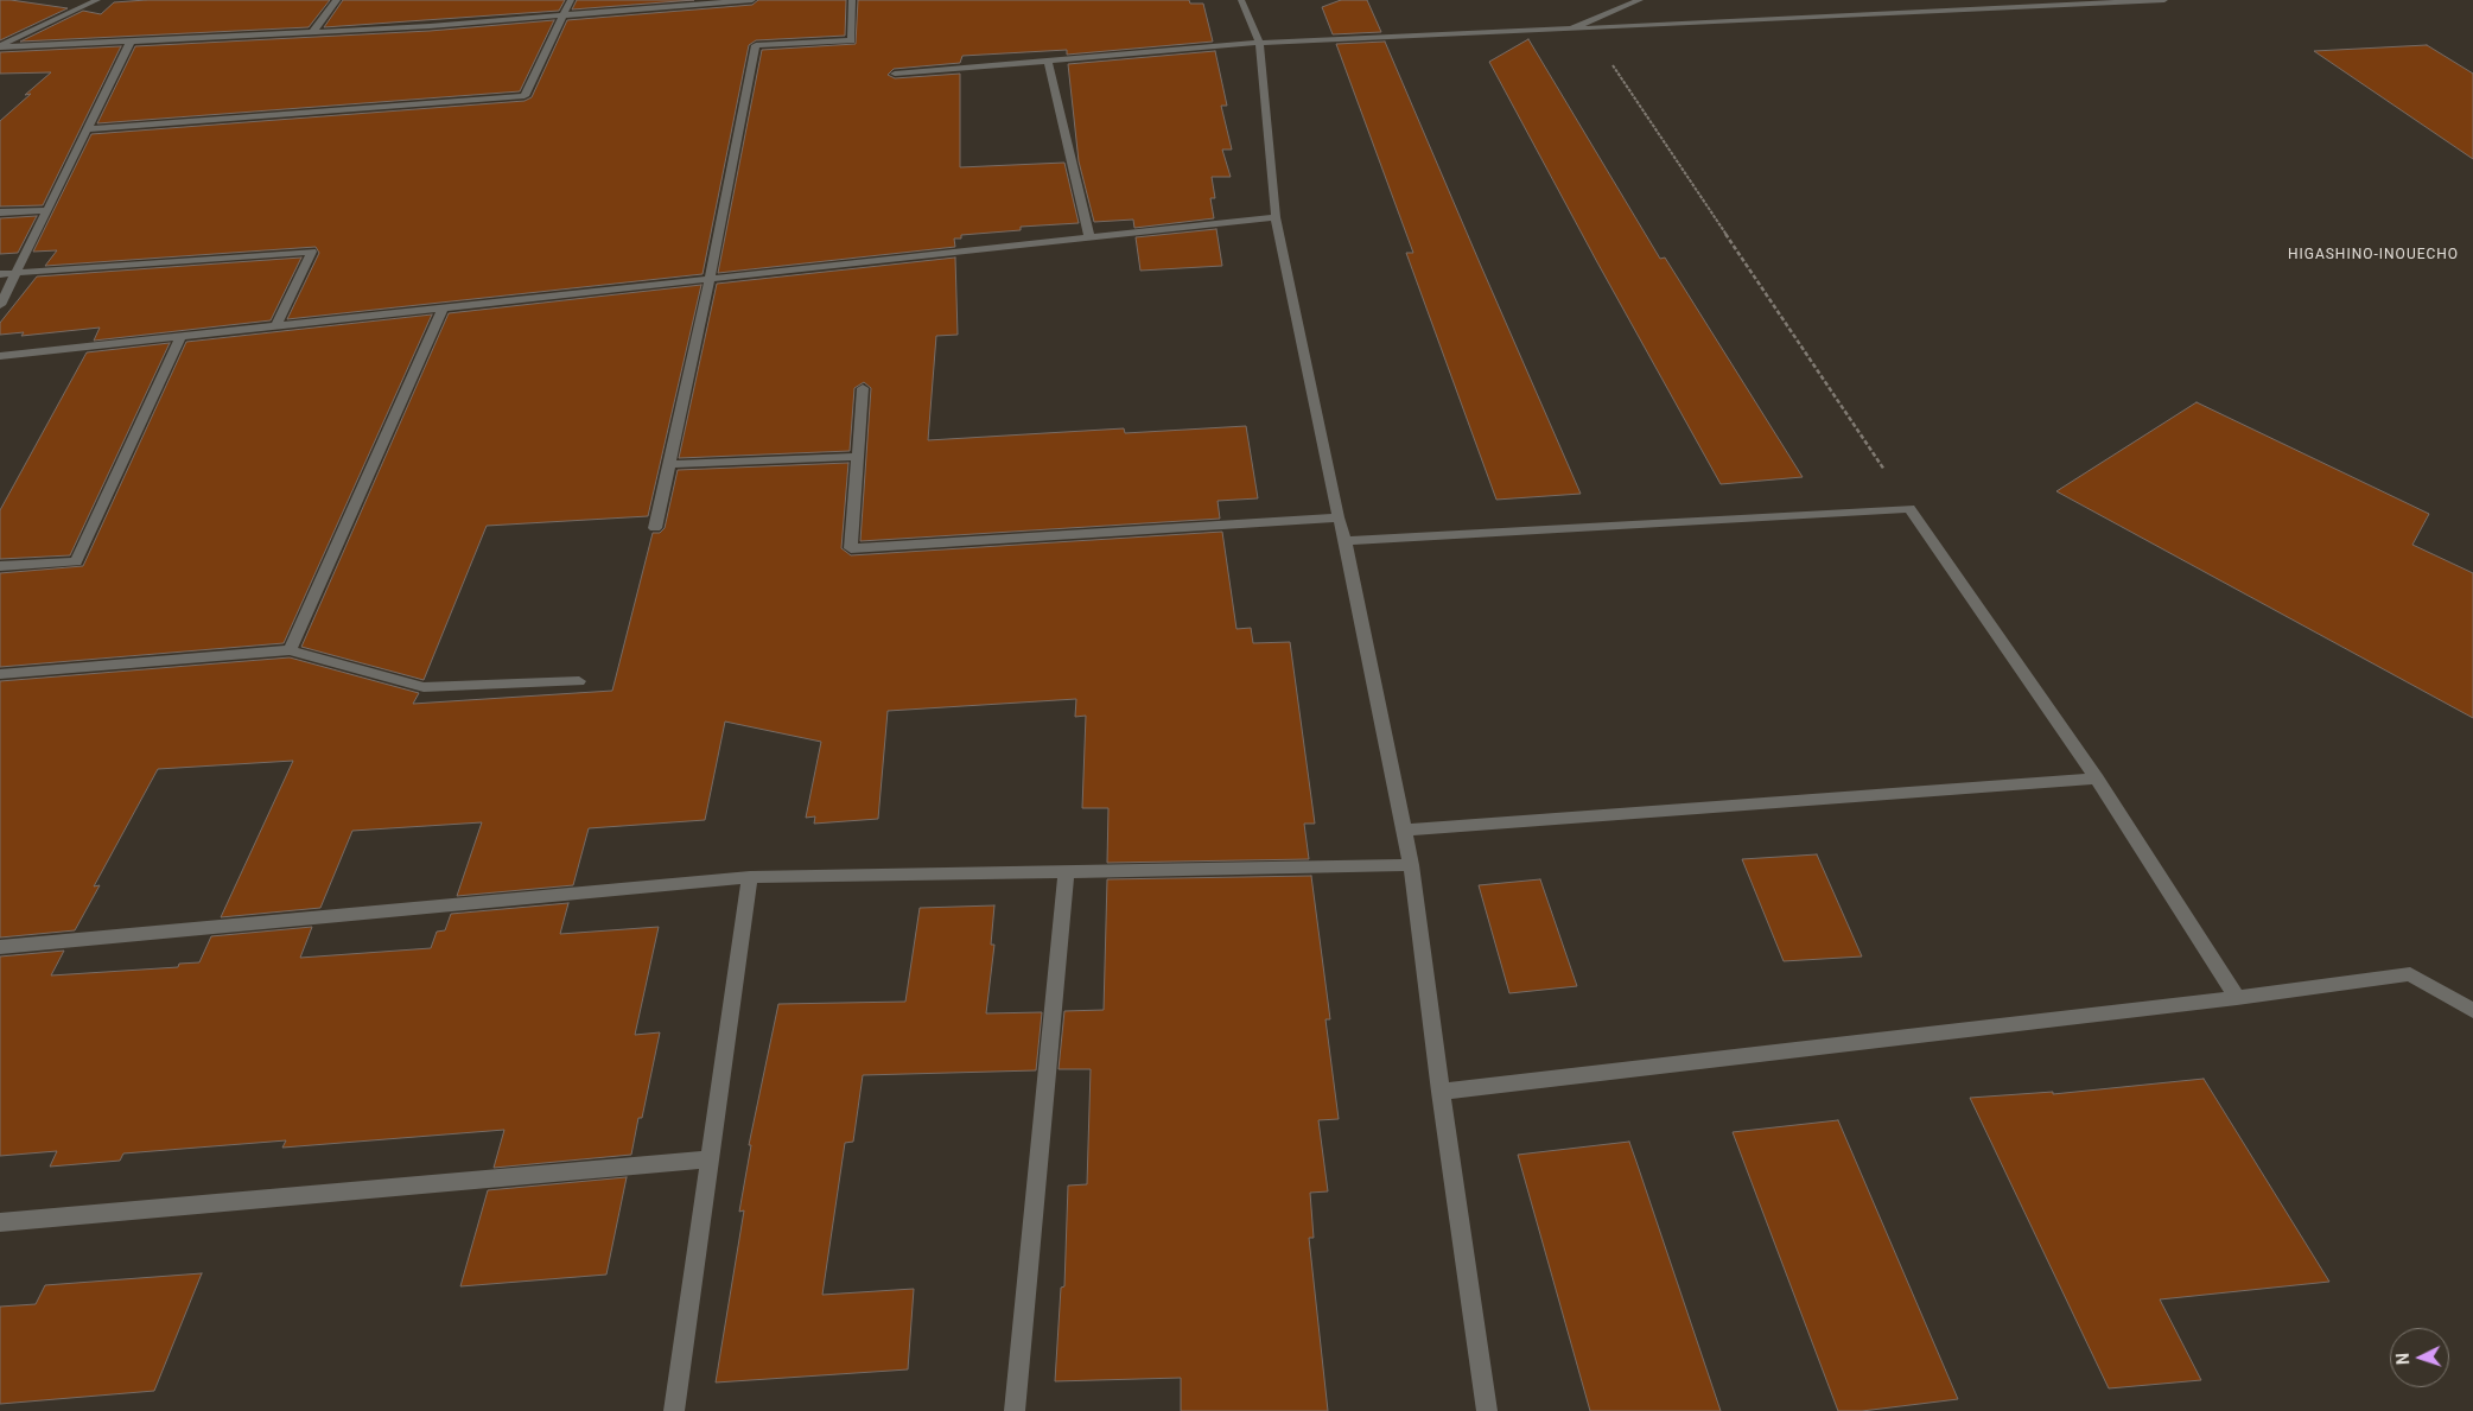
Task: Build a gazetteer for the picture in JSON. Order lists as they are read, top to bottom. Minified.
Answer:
{"districts":["HIGASHINO-INOUECHO"],"north":"left"}
